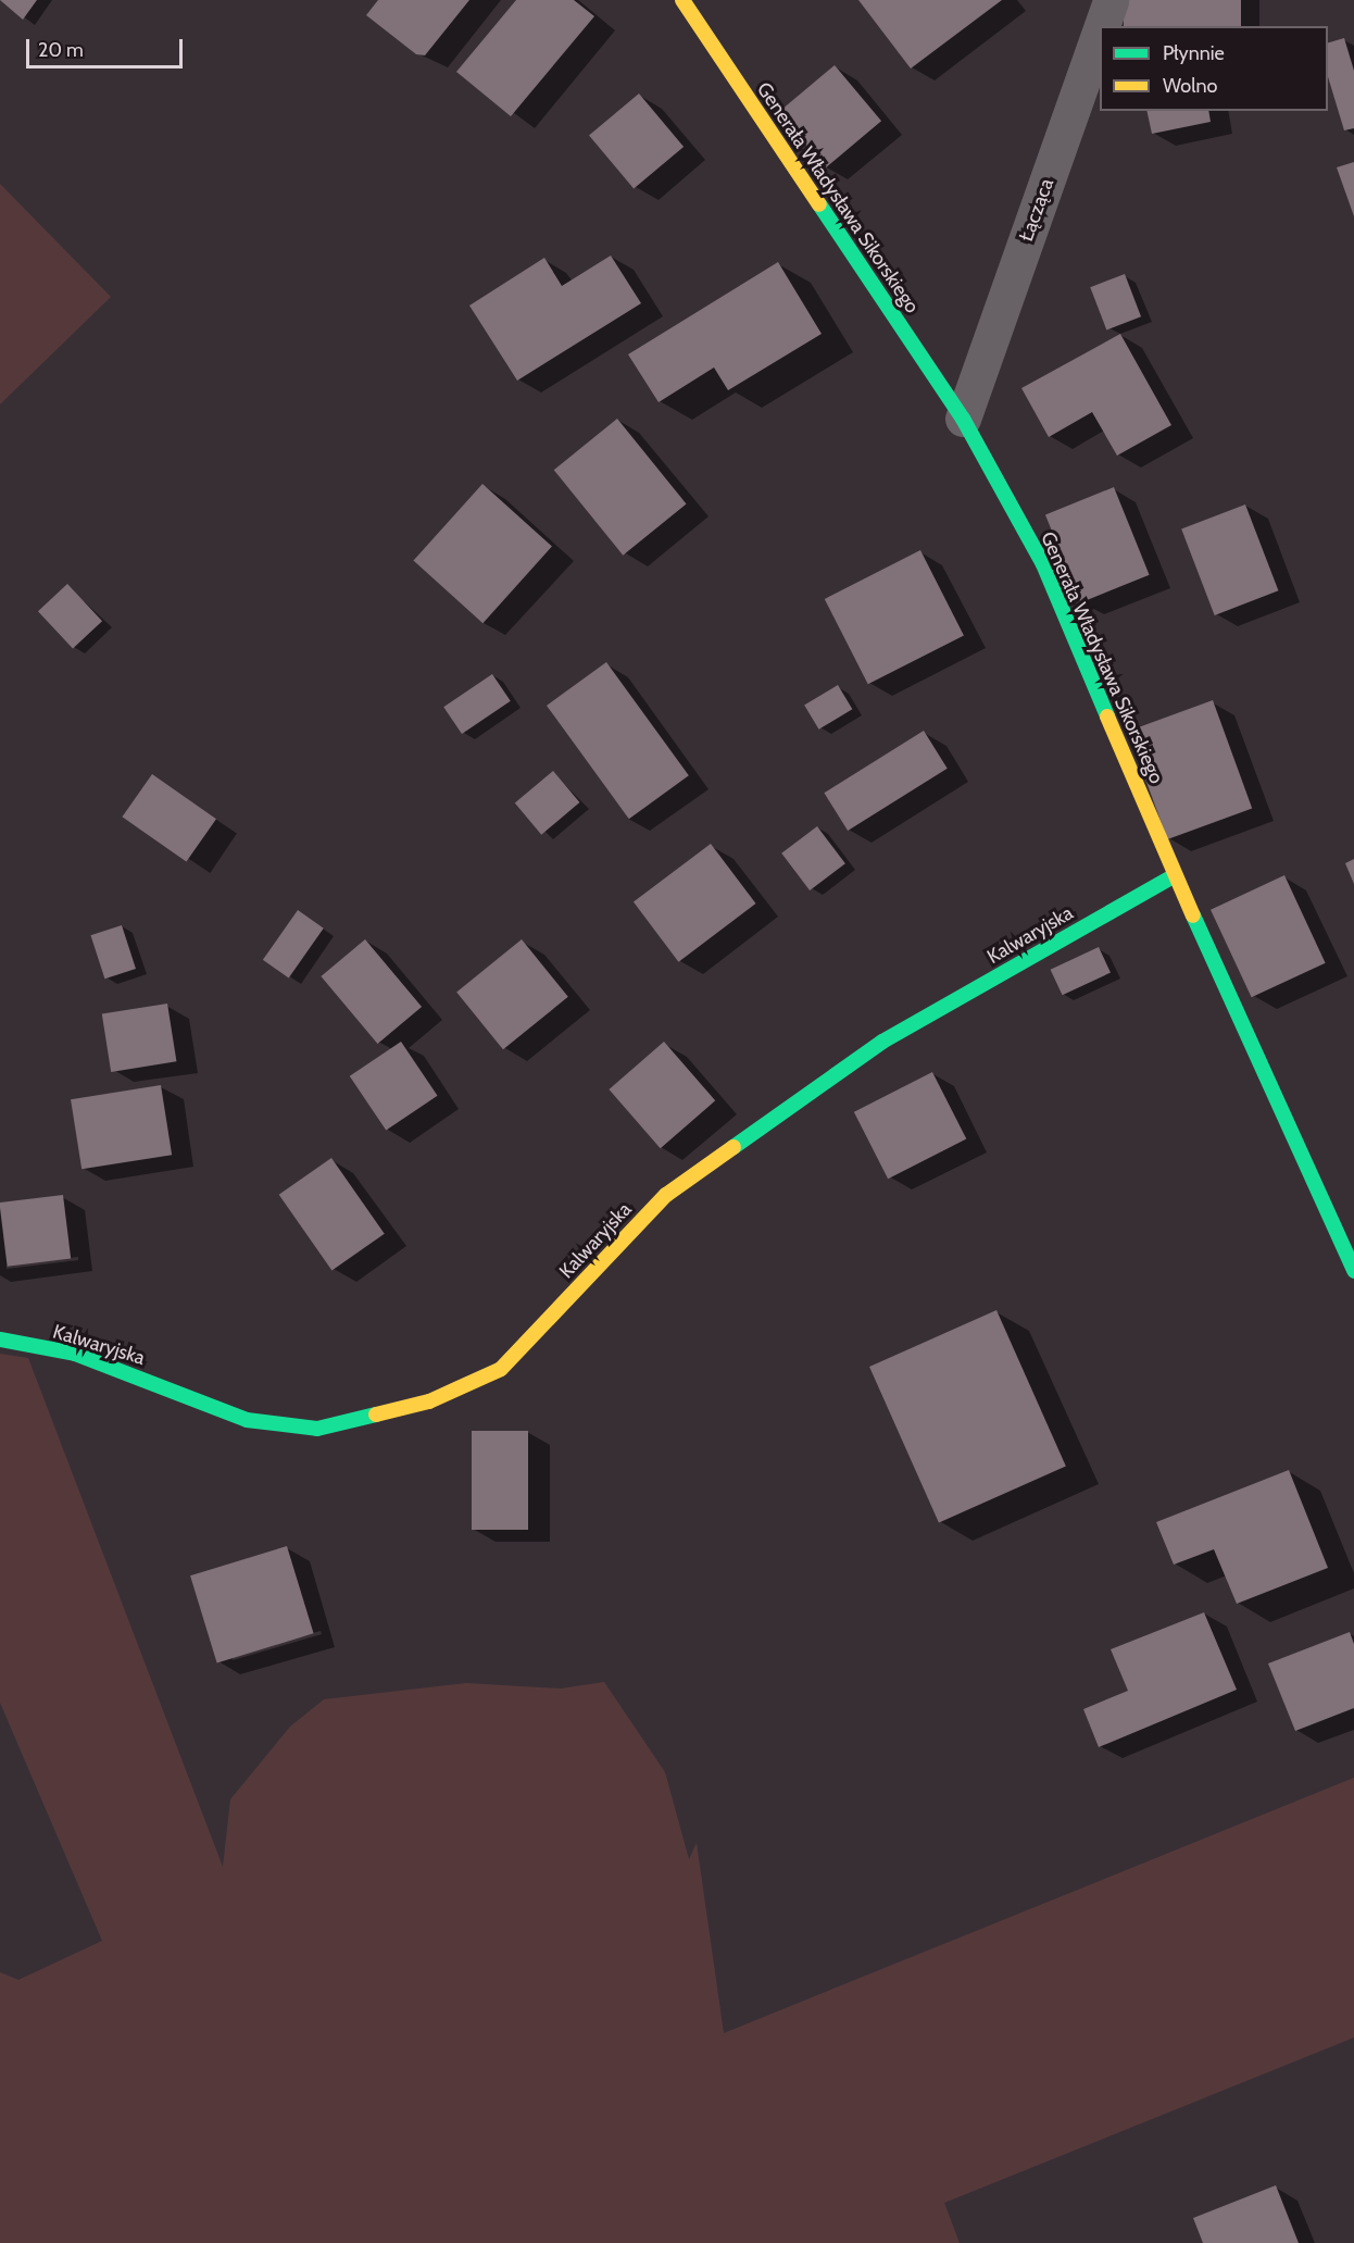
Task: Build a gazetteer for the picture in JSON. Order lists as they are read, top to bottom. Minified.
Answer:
{"streets":{"street":["Generała Władysława Sikorskiego","Łącząca","Kalwaryjska"]},"crossings":[["Generała Władysława Sikorskiego","Łącząca"],["Generała Władysława Sikorskiego","Kalwaryjska"]],"legend":["Płynnie","Wolno"],"scale_bar":"20 m"}
